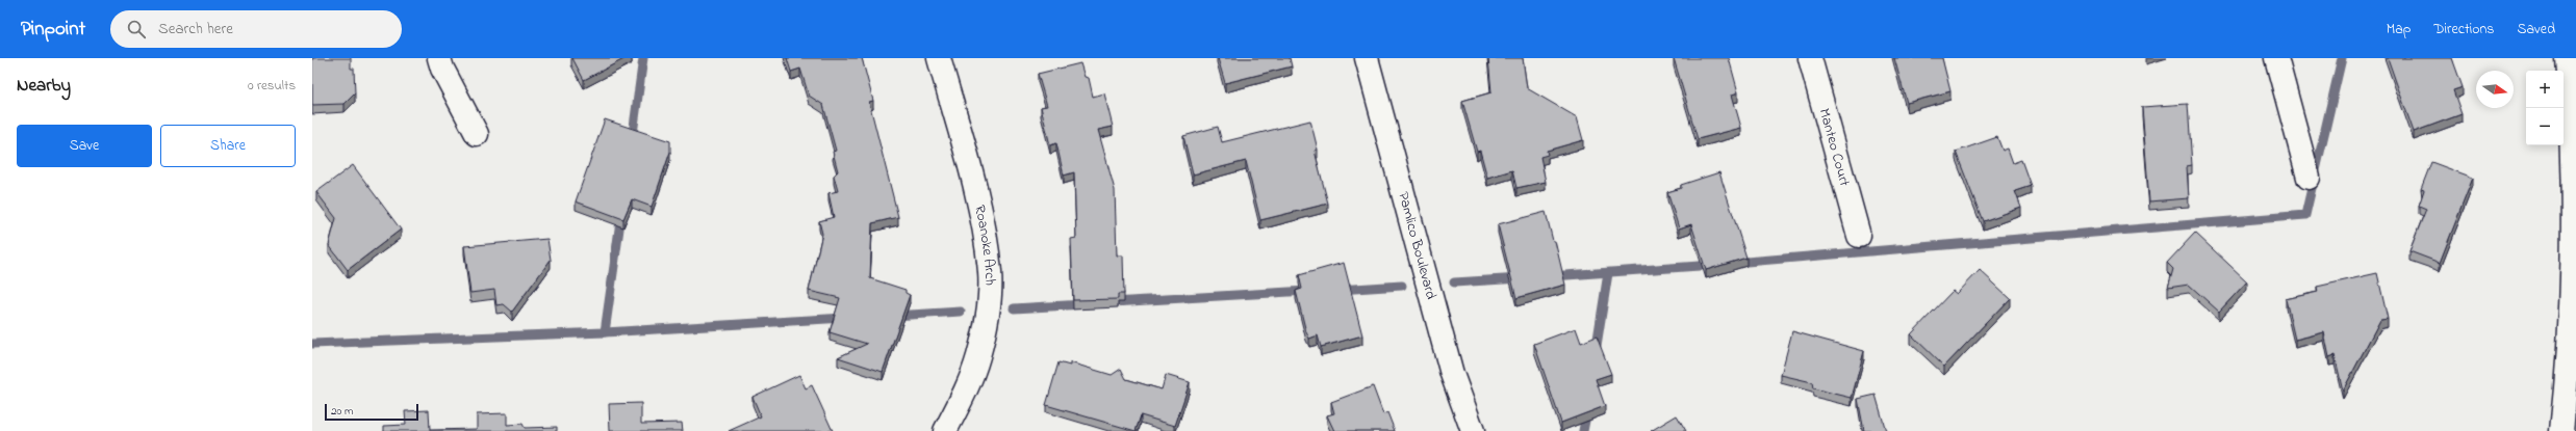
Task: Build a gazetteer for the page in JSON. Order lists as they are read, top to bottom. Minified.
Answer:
{"streets":{"main road":["Manteo Court","Pamlico Boulevard","Roanoke Arch"]},"scale_bar":"20 m","north":"right","page":{"header":"Pinpoint","search":"Search here","nav":["Map","Directions","Saved"],"heading":["Nearby","0 results"],"map_buttons":["+","−"],"buttons":["Save","Share"],"scale":"20 m"}}
